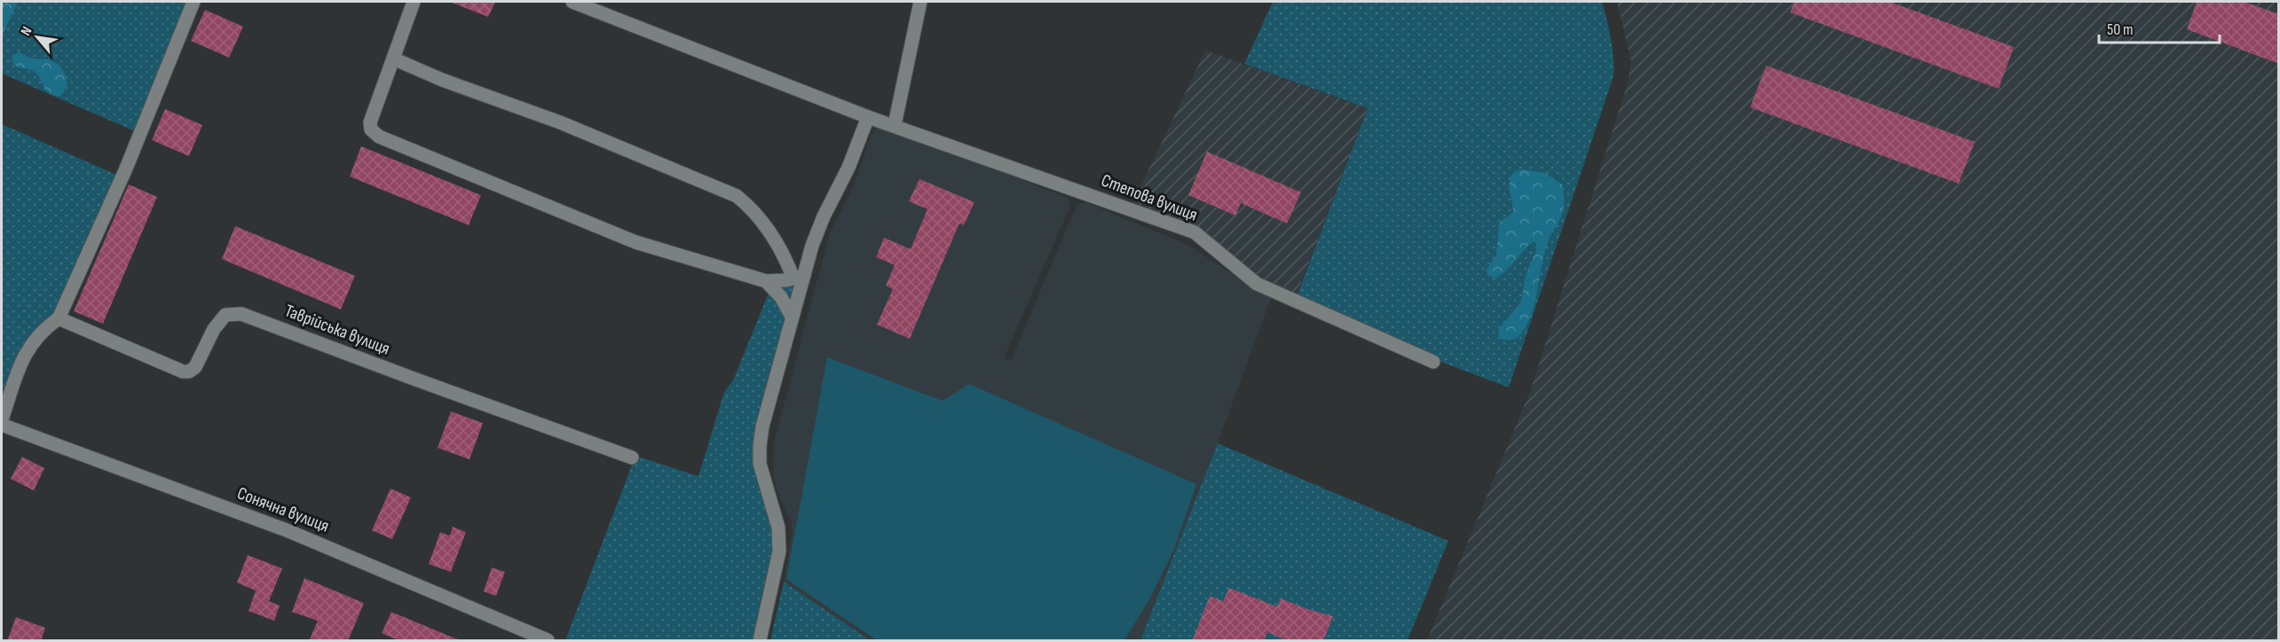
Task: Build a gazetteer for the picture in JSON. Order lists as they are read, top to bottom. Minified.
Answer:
{"streets":{"street":["Степова вулиця","Таврійська вулиця","Сонячна вулиця"]},"scale_bar":"50 m","north":"top left"}
